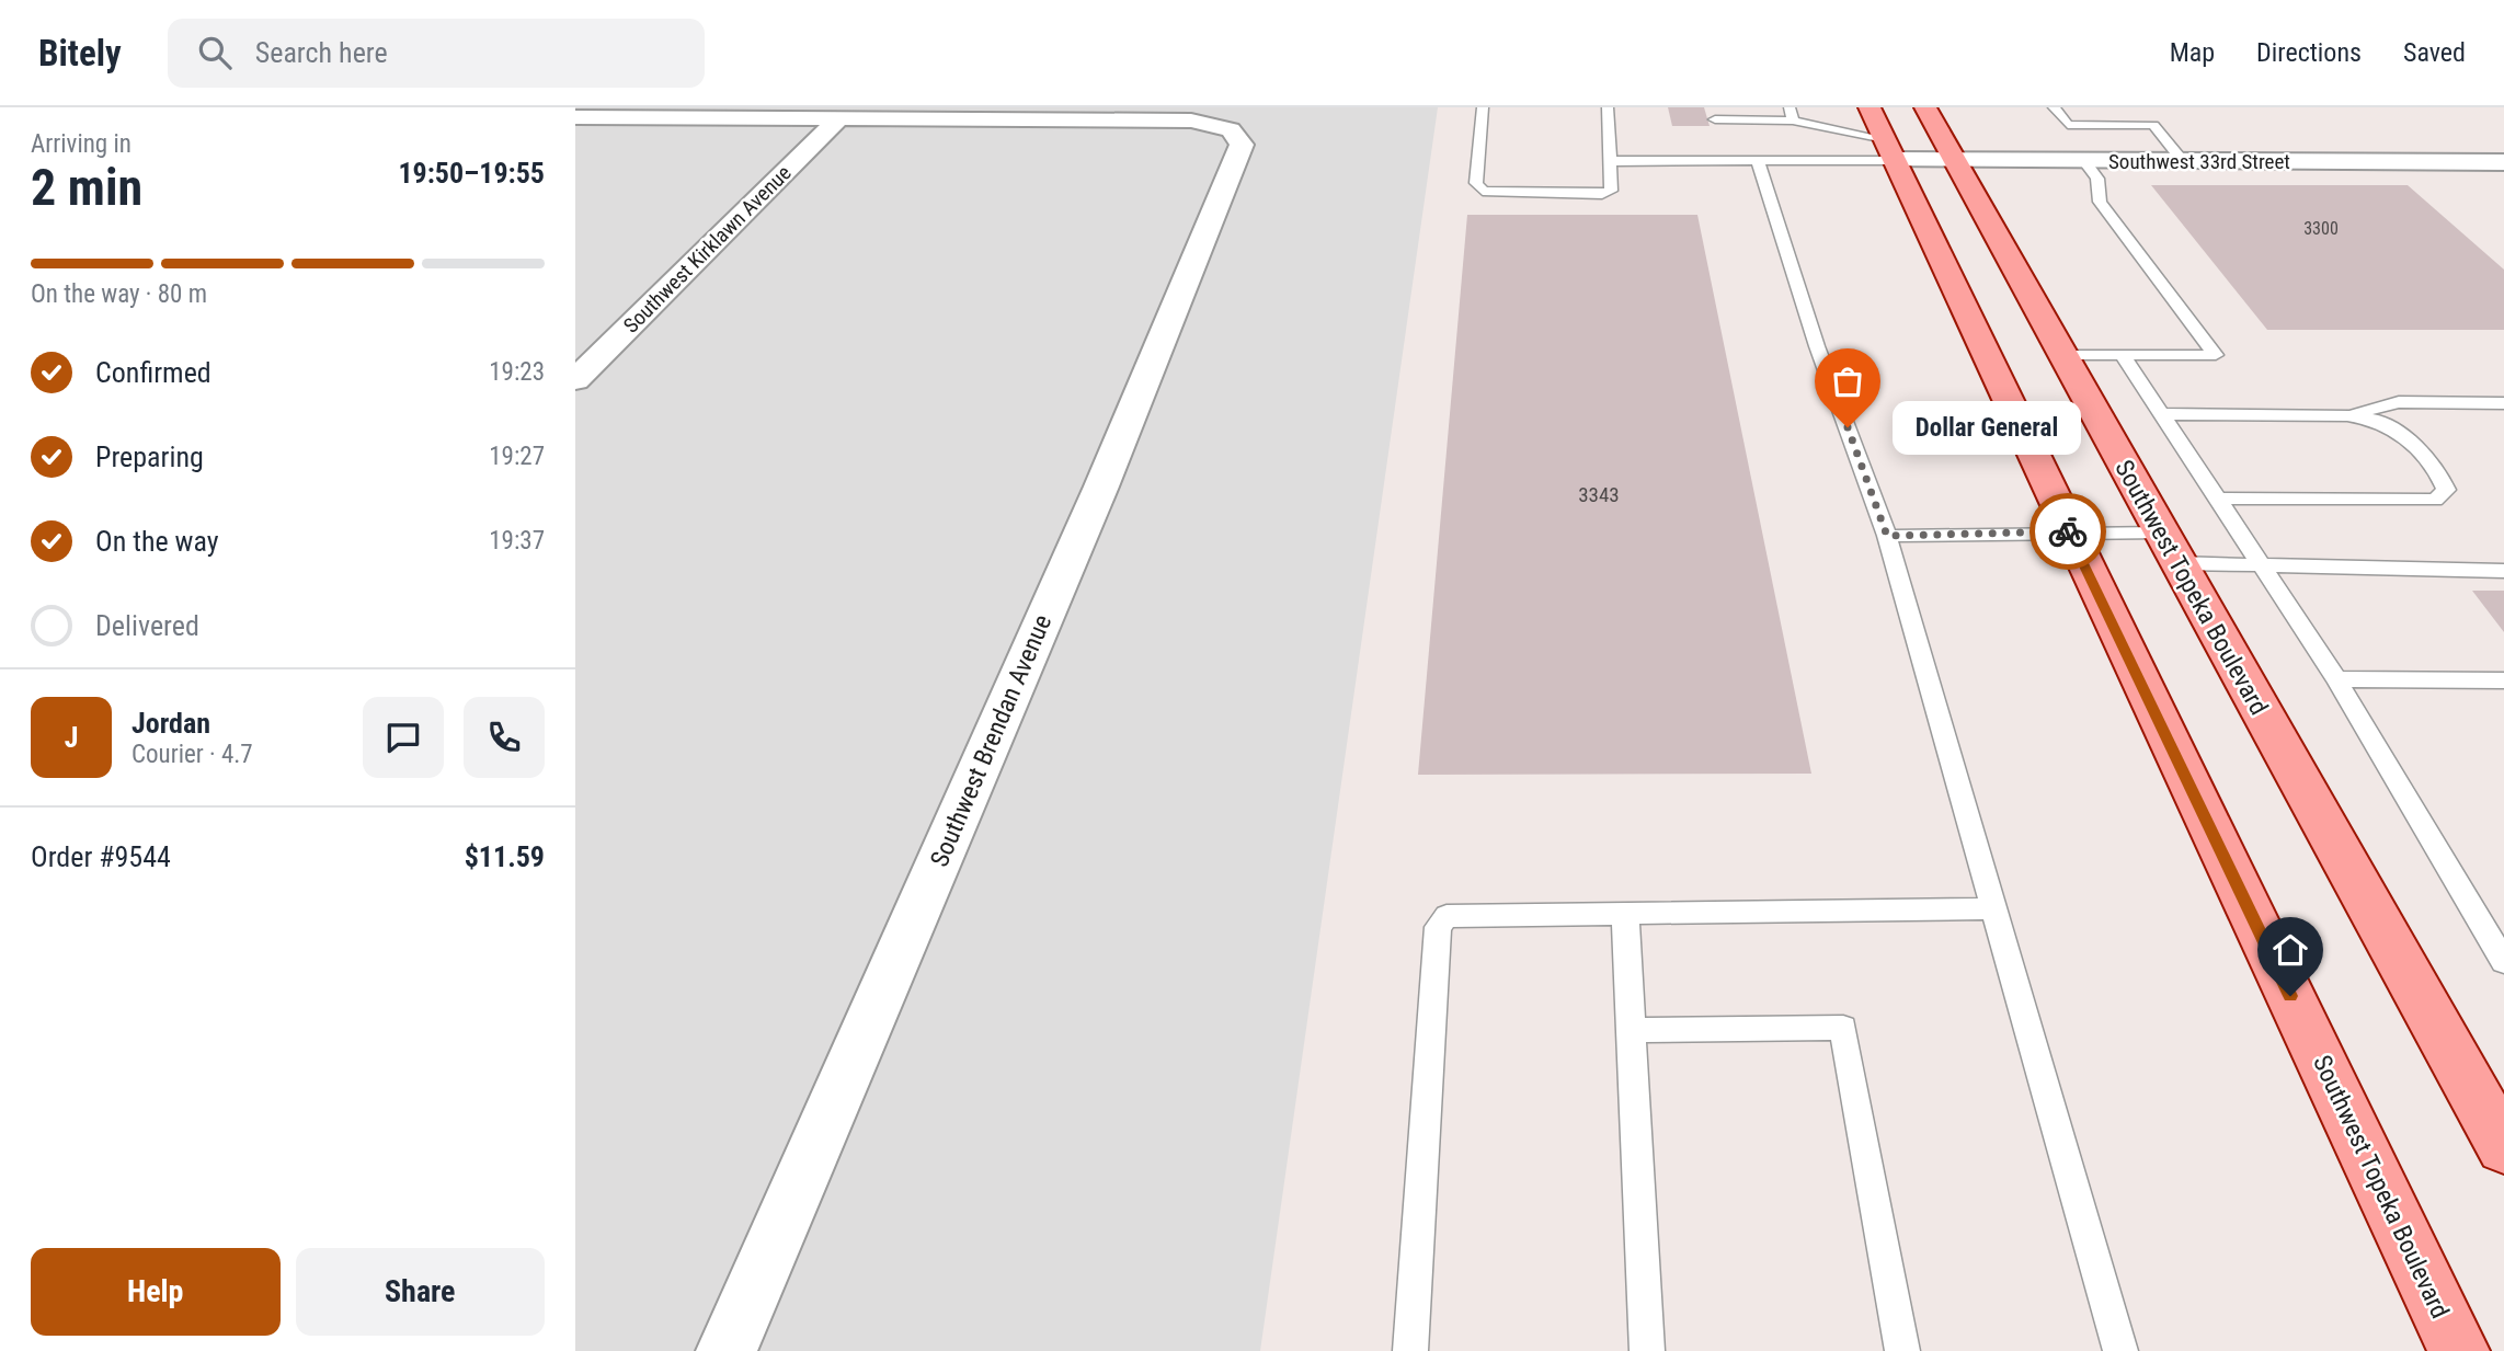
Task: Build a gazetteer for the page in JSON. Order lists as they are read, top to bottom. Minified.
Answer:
{"streets":{"main road":["Southwest Topeka Boulevard"],"street":["Southwest 33rd Street","Southwest Kirklawn Avenue","Southwest Brendan Avenue"]},"crossings":[["Southwest 33rd Street","Southwest Topeka Boulevard"],["Southwest Kirklawn Avenue","Southwest Brendan Avenue"]],"places":["Dollar General"],"house_numbers":["3300","3343"],"page":{"header":"Bitely","search":"Search here","nav":["Map","Directions","Saved"],"heading":["2 min","Arriving in","19:50–19:55"],"panel":["Jordan","Courier · 4.7","Order #9544","$11.59"],"bar":"On the way · 80 m","list":[["Confirmed","19:23"],["Preparing","19:27"],["On the way","19:37"],"Delivered"],"bubble":"Dollar General","round":"J","buttons":["Help","Share"]}}
